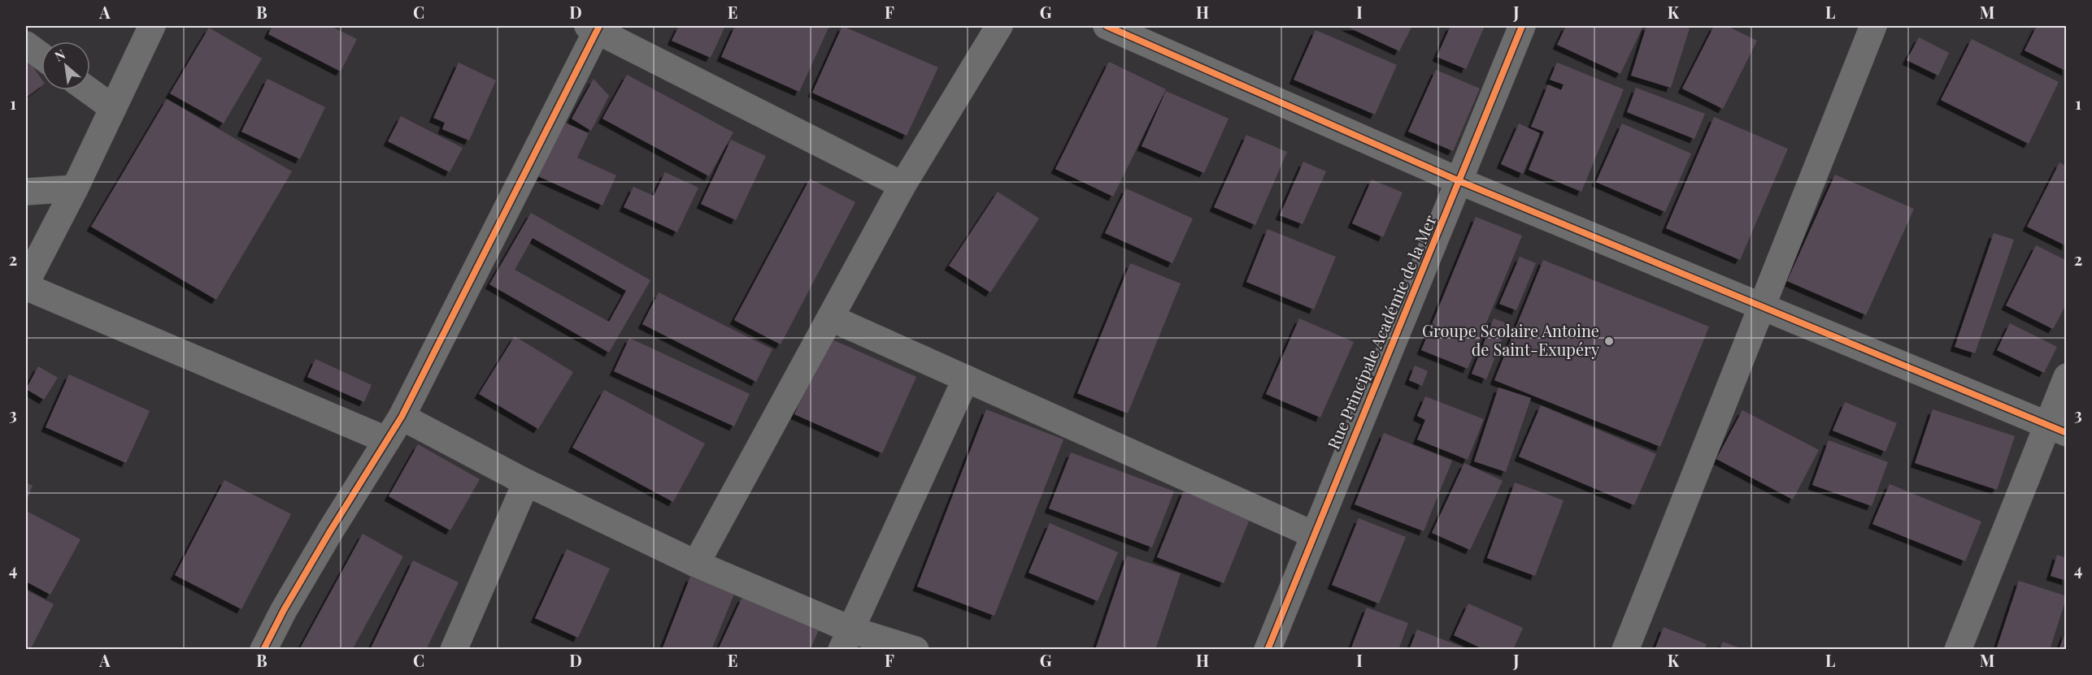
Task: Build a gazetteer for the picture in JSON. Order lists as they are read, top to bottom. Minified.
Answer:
{"streets":{"street":["Rue Principale Académie de la Mer"]},"places":["Groupe Scolaire Antoine de Saint-Exupéry"],"north":"top left","grid":{"columns":["A","B","C","D","E","F","G","H","I","J","K","L","M"],"rows":["1","2","3","4"]}}
